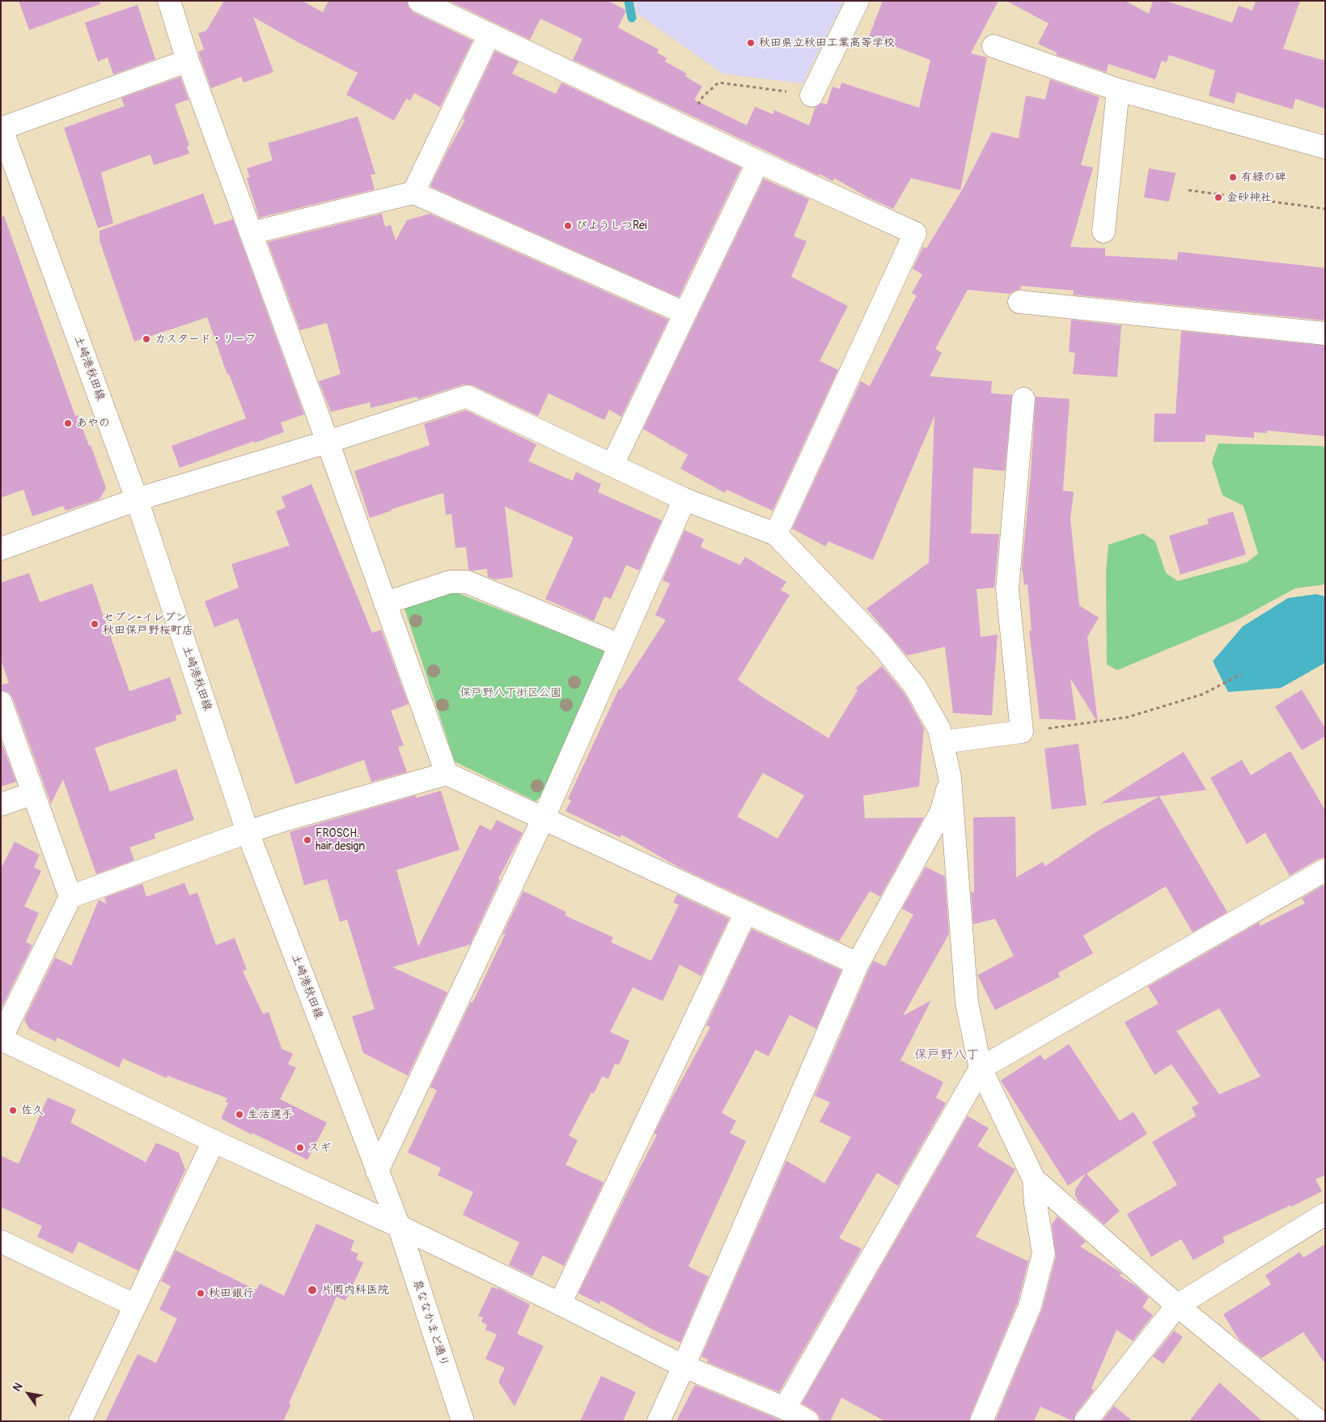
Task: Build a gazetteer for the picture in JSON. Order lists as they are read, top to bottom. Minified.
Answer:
{"streets":{"street":["土崎港秋田線","泉ななかまど通り"]},"crossings":[["土崎港秋田線","泉ななかまど通り"]],"districts":["保戸野八丁"],"parks":["保戸野八丁街区公園"],"places":["秋田県立秋田工業高等学校","有緑の碑","金砂神社","びようしつRei","カスタード・リーフ","あやの","セブン-イレブン 秋田保戸野桜町店","FROSCH. hair design","佐久","生活選手","スギ","片岡内科医院","秋田銀行"],"north":"top left"}
